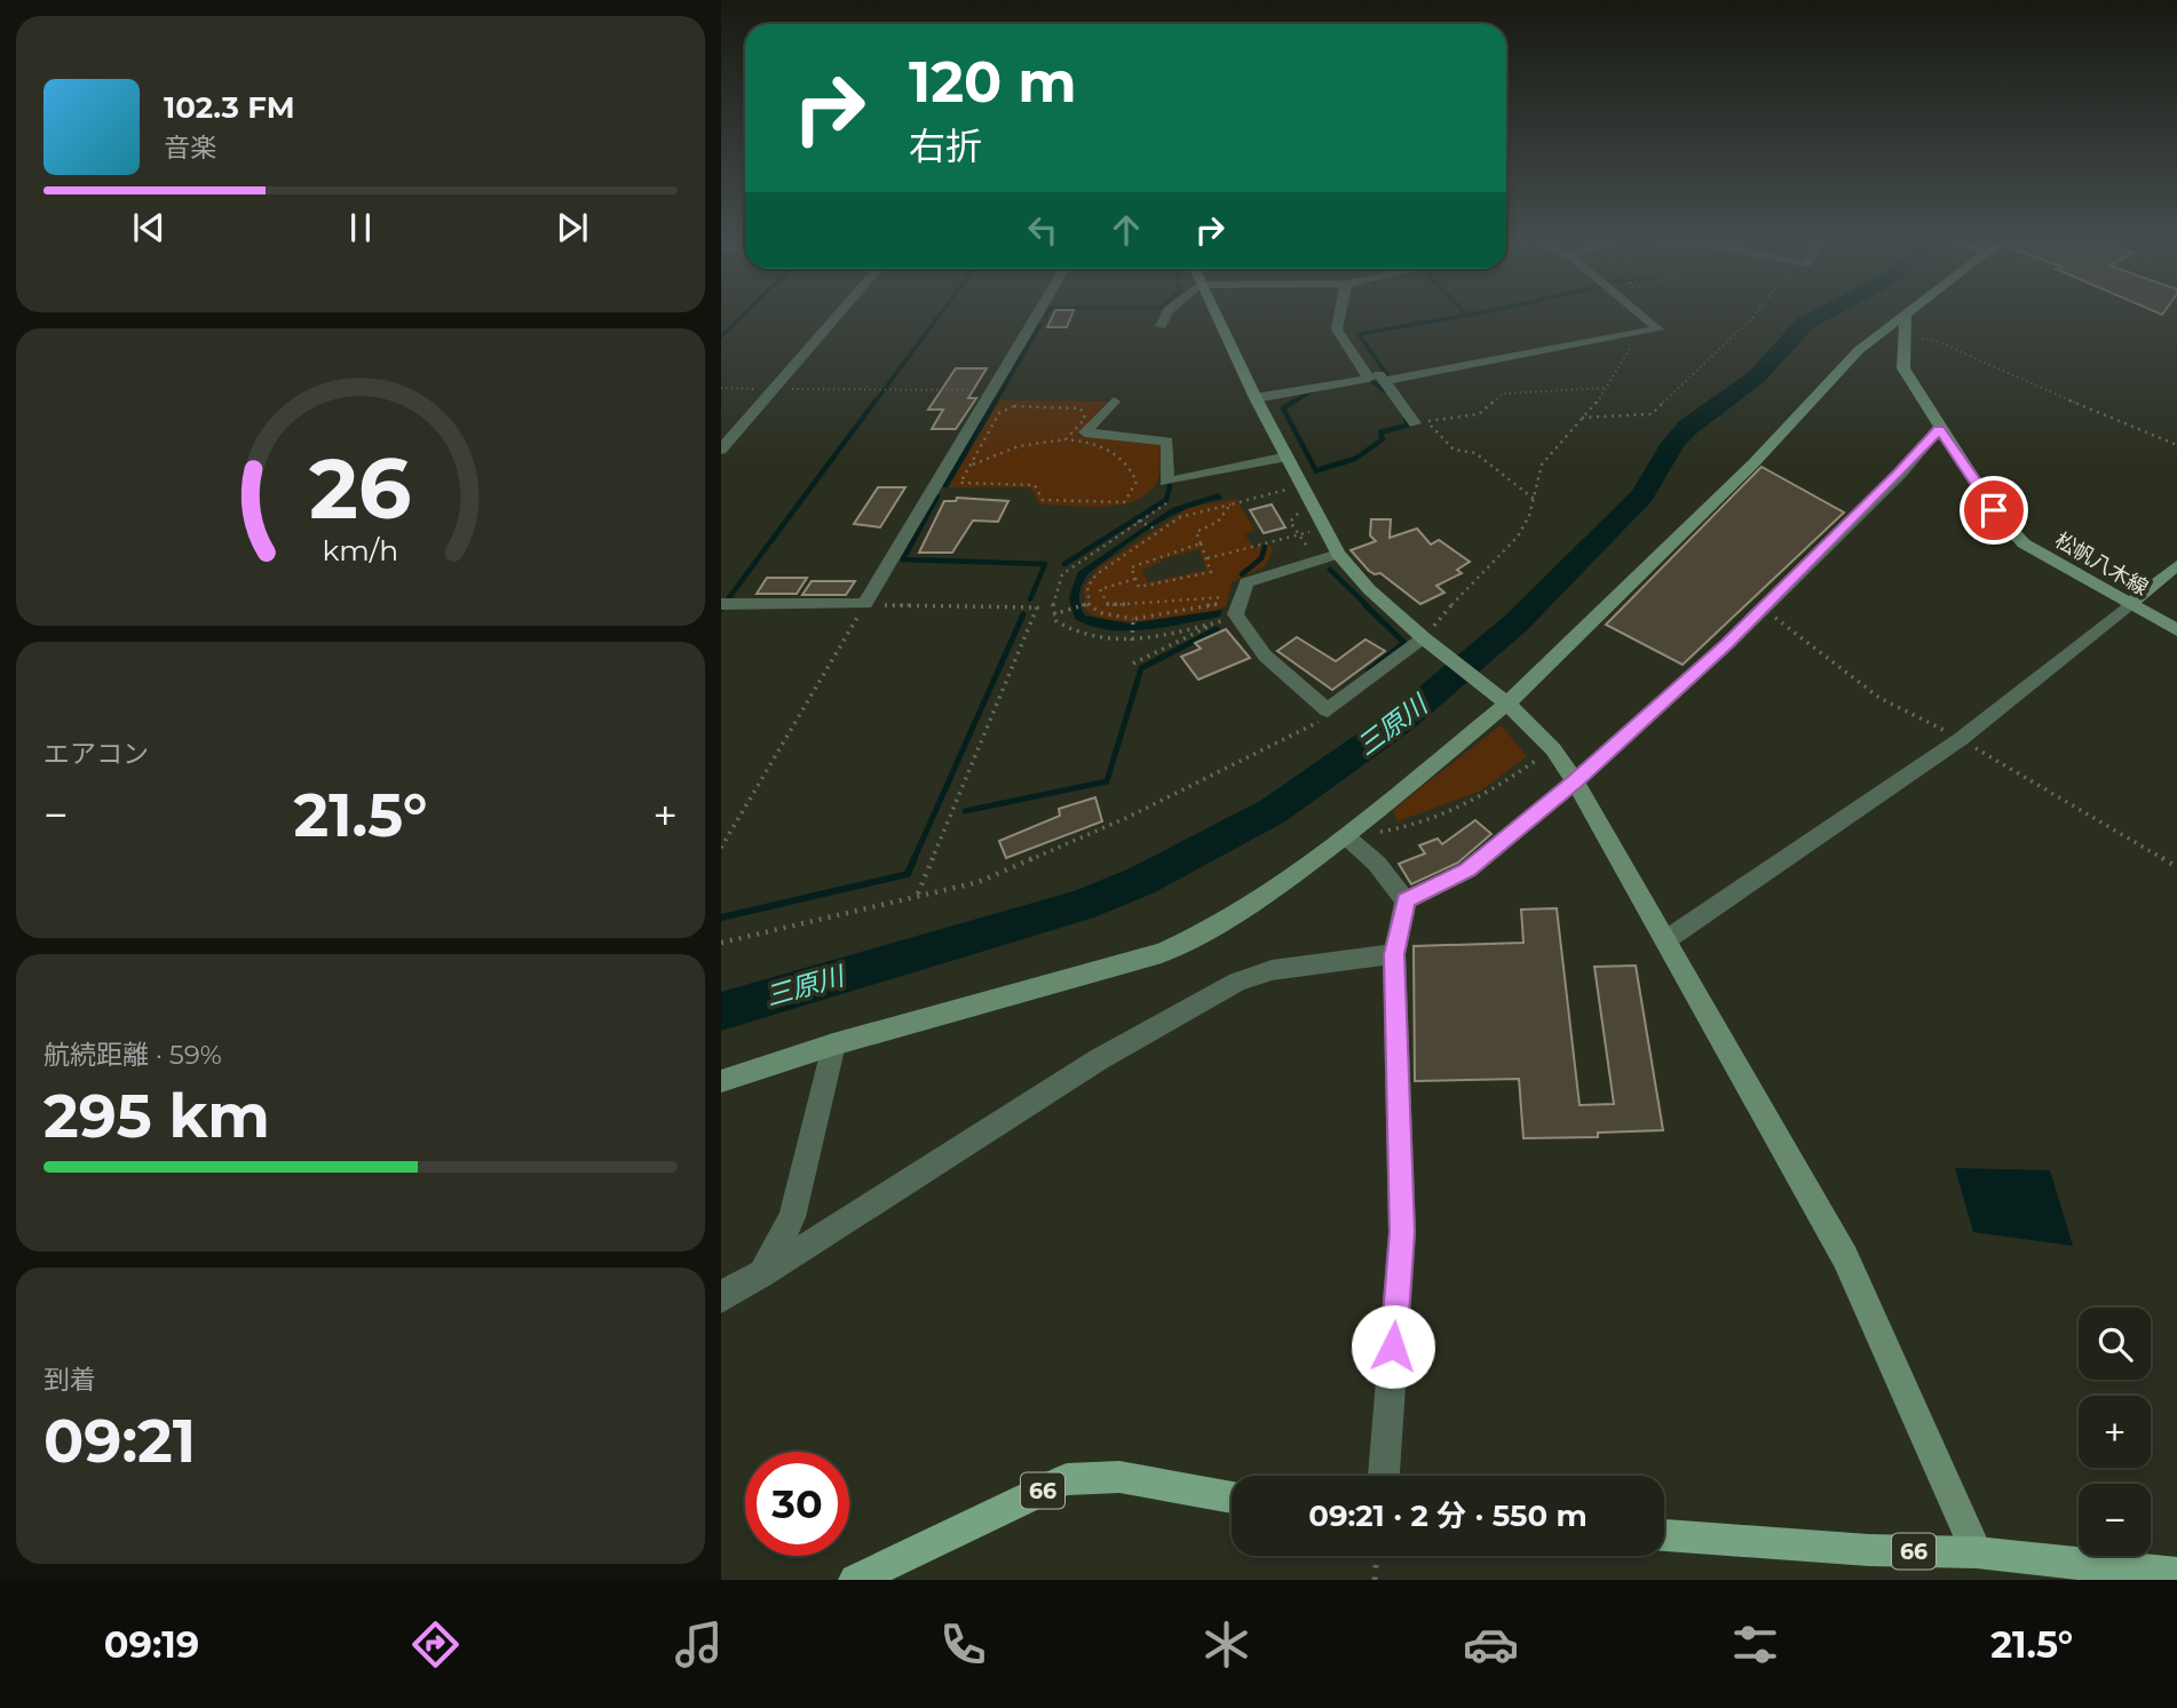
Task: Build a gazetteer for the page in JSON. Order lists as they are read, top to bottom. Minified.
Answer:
{"streets":{"main road":["66"],"street":["松帆八木線"]},"water":["三原川"],"page":{"turn":["120 m","右折"],"song":["102.3 FM","音楽"],"tile":["エアコン",["航続距離 · 59%","295 km"],["到着","09:21"]],"heat":["−","21.5°","+"],"map_buttons":["+","−"],"limit":"30","trip":"09:21 · 2 分 · 550 m","tabs":["09:19","21.5°"],"gauge":["26","km/h"]}}
